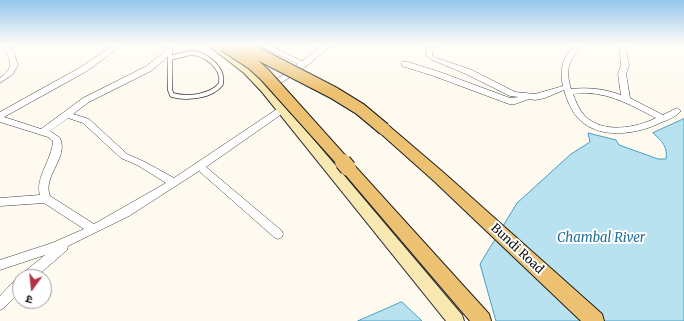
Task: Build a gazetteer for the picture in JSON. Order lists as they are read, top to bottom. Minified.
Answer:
{"streets":{"main road":["Bundi Road"]},"water":["Chambal River"],"north":"bottom"}
